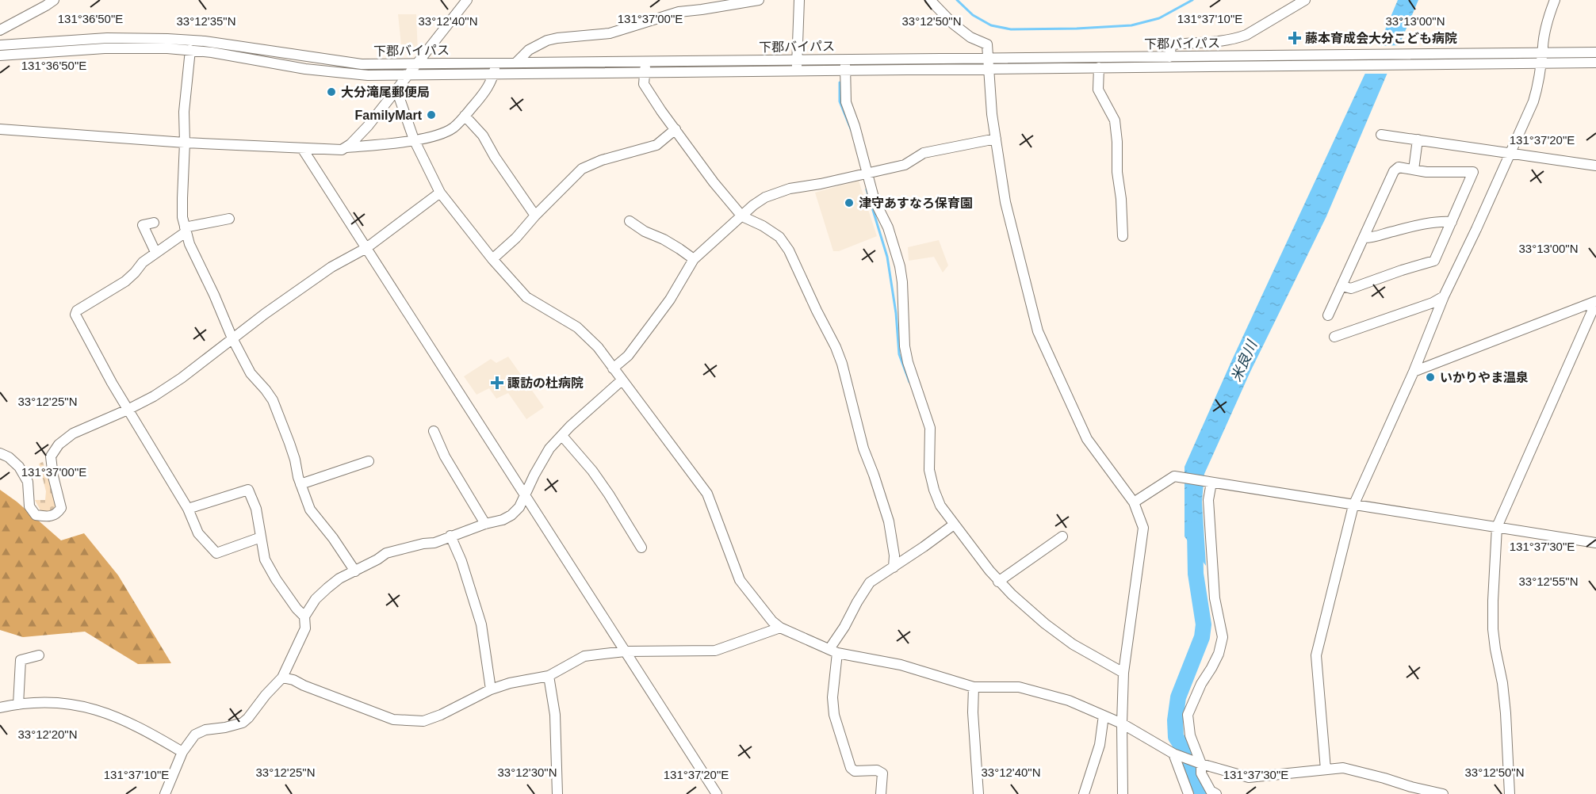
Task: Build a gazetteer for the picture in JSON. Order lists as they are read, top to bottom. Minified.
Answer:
{"streets":{"street":["下郡バイパス"]},"water":["米良川"],"places":{"health":["藤本育成会大分こども病院","諏訪の杜病院"],"other":["大分滝尾郵便局","FamilyMart","津守あすなろ保育園","いかりやま温泉"]},"coordinates":["131°36'50\"E","131°37'00\"E","131°37'10\"E","33°12'35\"N","33°12'40\"N","33°12'50\"N","33°13'00\"N","131°37'20\"E","33°12'25\"N","131°37'30\"E","33°12'55\"N","33°12'20\"N","33°12'30\"N"]}
